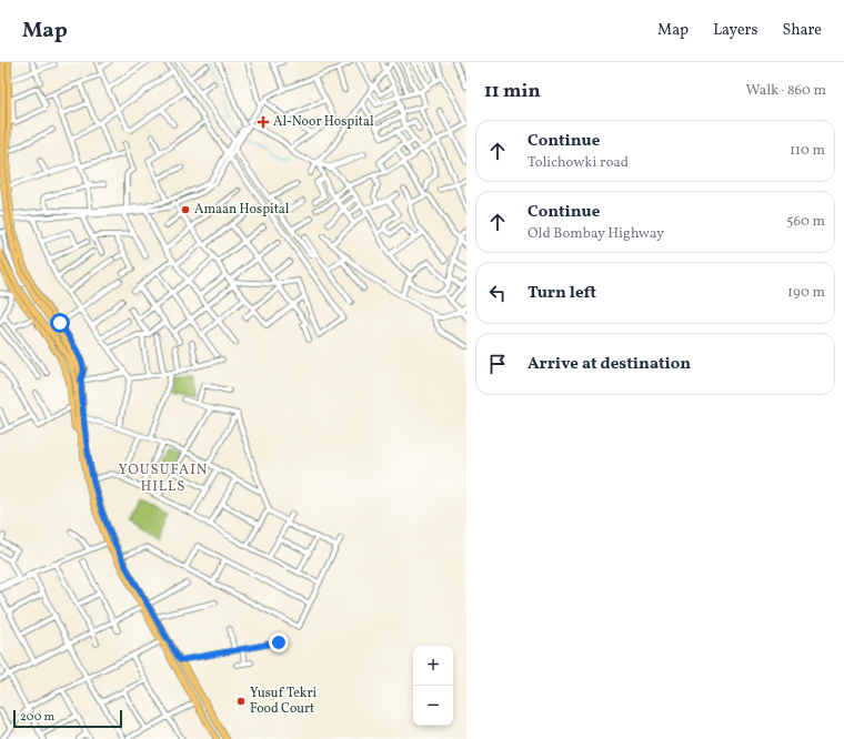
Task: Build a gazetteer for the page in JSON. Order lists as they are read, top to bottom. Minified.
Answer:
{"districts":["YOUSUFAIN HILLS"],"places":{"health":["Al-Noor Hospital"],"other":["Amaan Hospital","Yusuf Tekri Food Court"]},"scale_bar":"200 m","page":{"header":"Map","nav":["Map","Layers","Share"],"heading":["11 min","Walk · 860 m"],"list":[["Continue","Tolichowki road","110 m"],["Continue","Old Bombay Highway","560 m"],["Turn left","190 m"],"Arrive at destination"],"map_buttons":["+","−"],"scale":"200 m"}}
